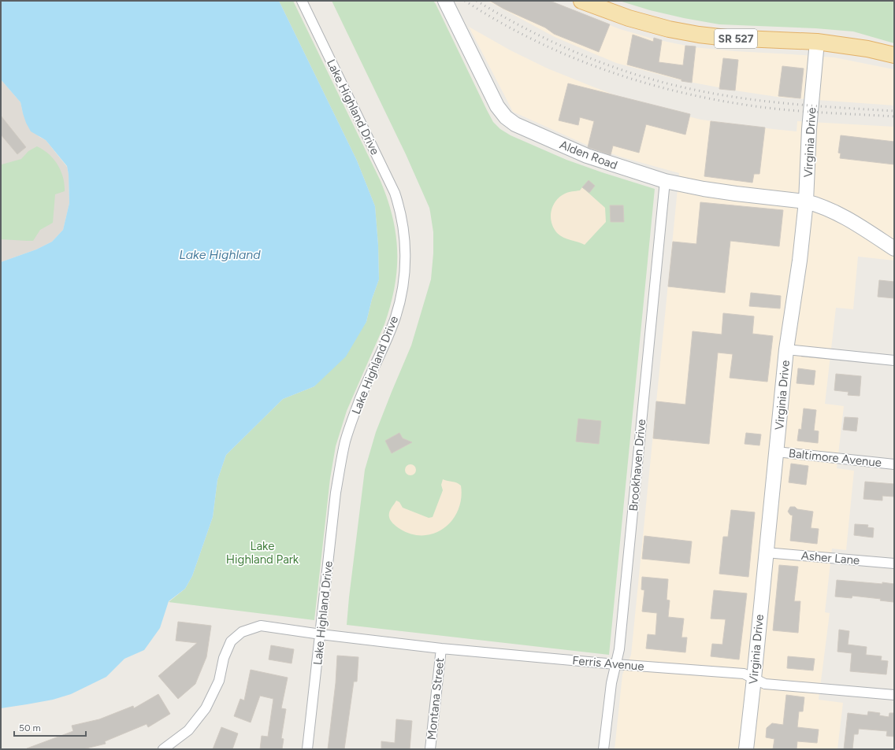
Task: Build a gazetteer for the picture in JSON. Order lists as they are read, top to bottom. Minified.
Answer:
{"streets":{"main road":["SR 527"],"street":["Lake Highland Drive","Virginia Drive","Alden Road","Baltimore Avenue","Brookhaven Drive","Asher Lane","Ferris Avenue","Montana Street"]},"crossings":[["SR 527","Virginia Drive"],["Lake Highland Drive","Ferris Avenue"],["Virginia Drive","Alden Road"],["Virginia Drive","Baltimore Avenue"],["Virginia Drive","Asher Lane"],["Virginia Drive","Ferris Avenue"],["Alden Road","Brookhaven Drive"],["Brookhaven Drive","Ferris Avenue"],["Ferris Avenue","Montana Street"]],"water":["Lake Highland"],"parks":["Lake Highland Park"],"scale_bar":"50 m"}
